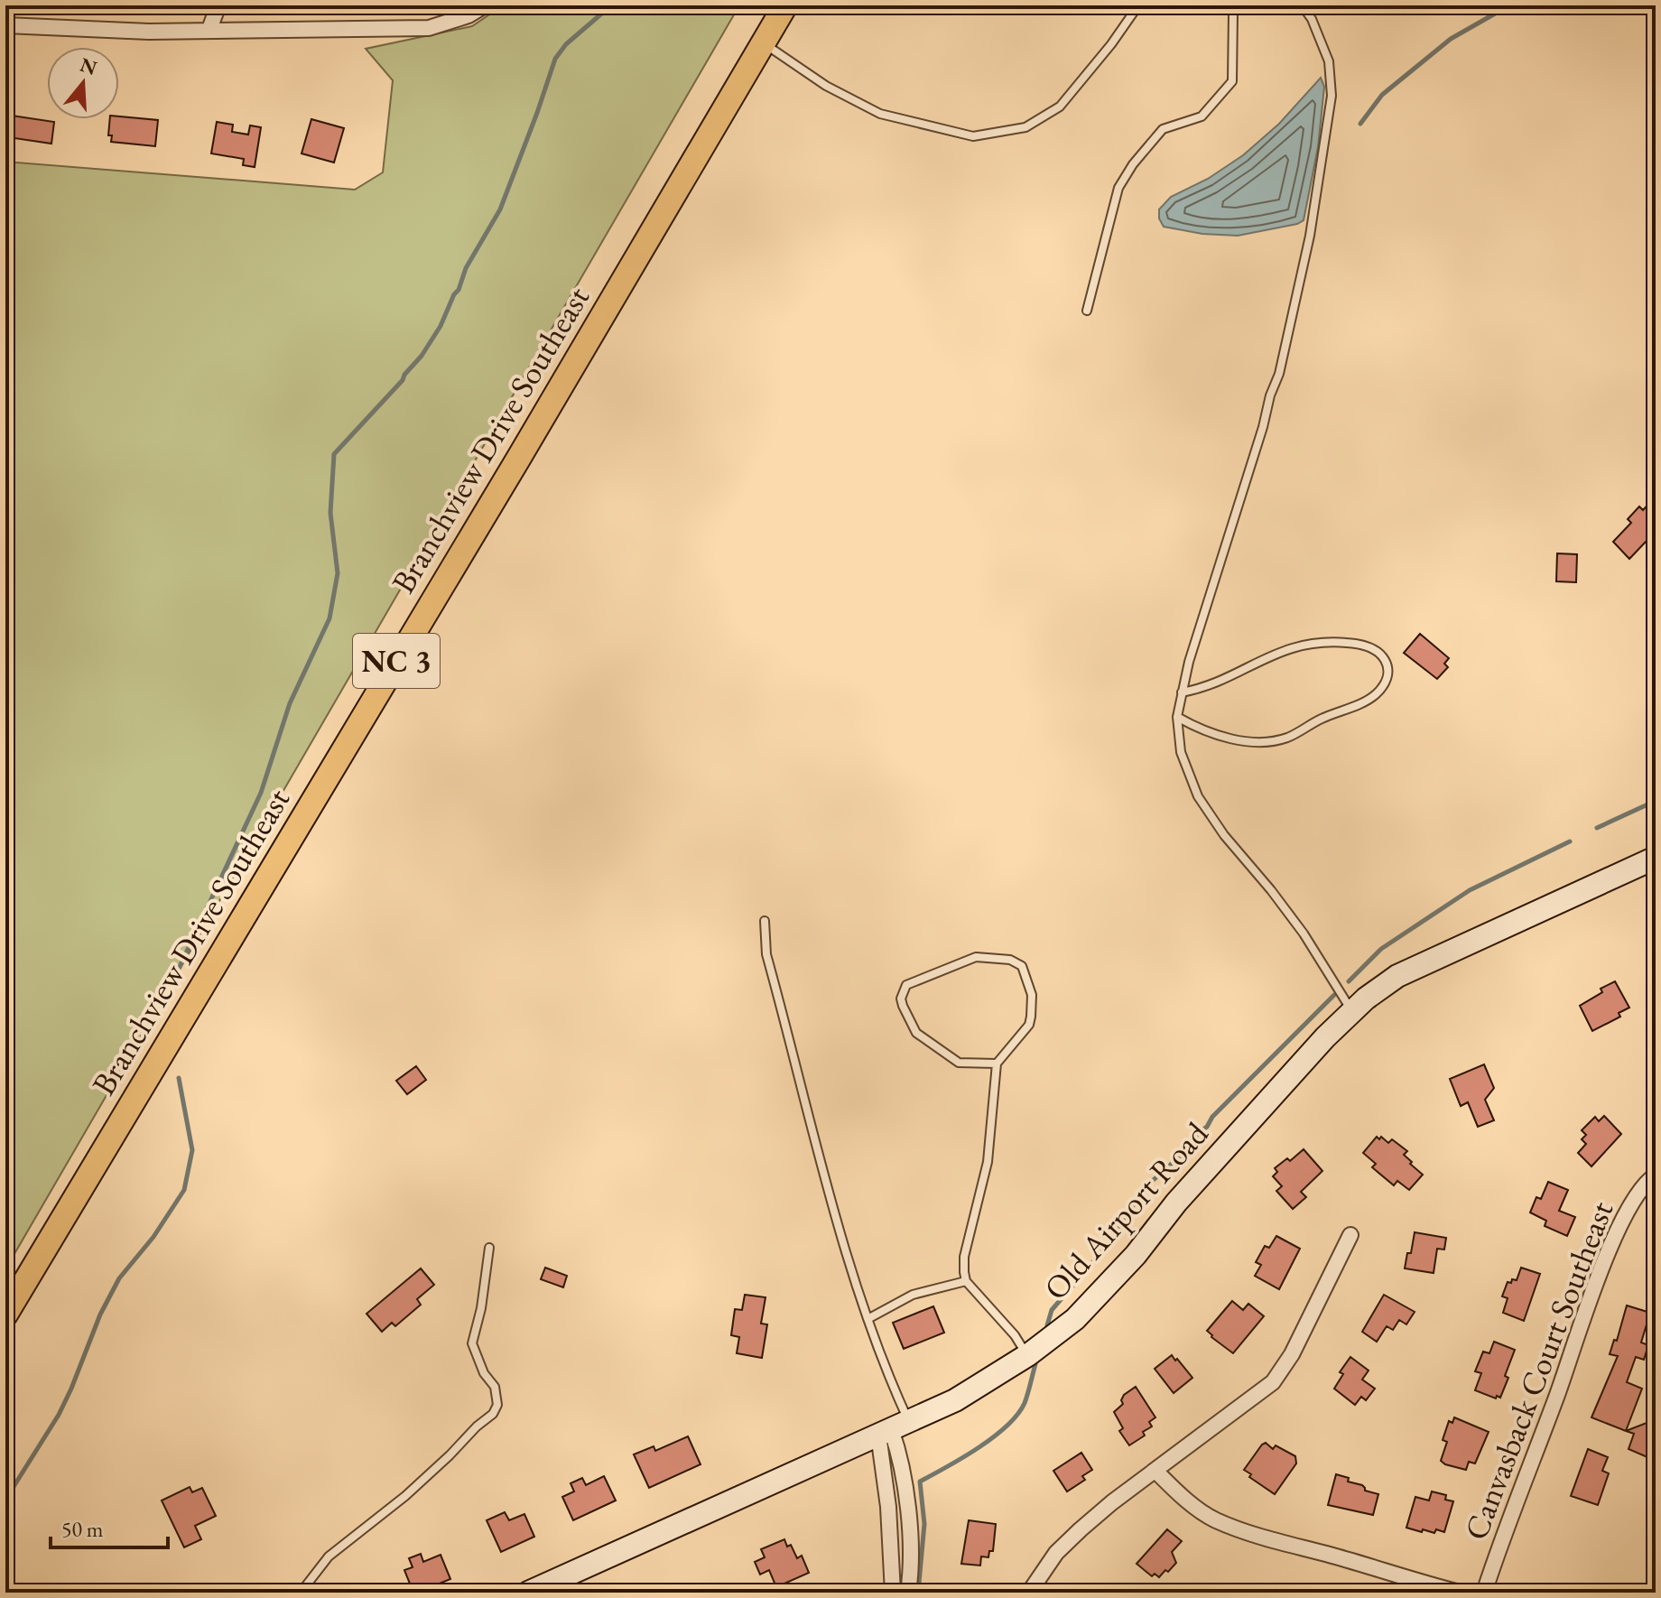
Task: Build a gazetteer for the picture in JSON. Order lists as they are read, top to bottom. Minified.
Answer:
{"streets":{"main road":["Branchview Drive Southeast","NC 3"],"street":["Old Airport Road","Canvasback Court Southeast"]},"scale_bar":"50 m","north":"top"}
